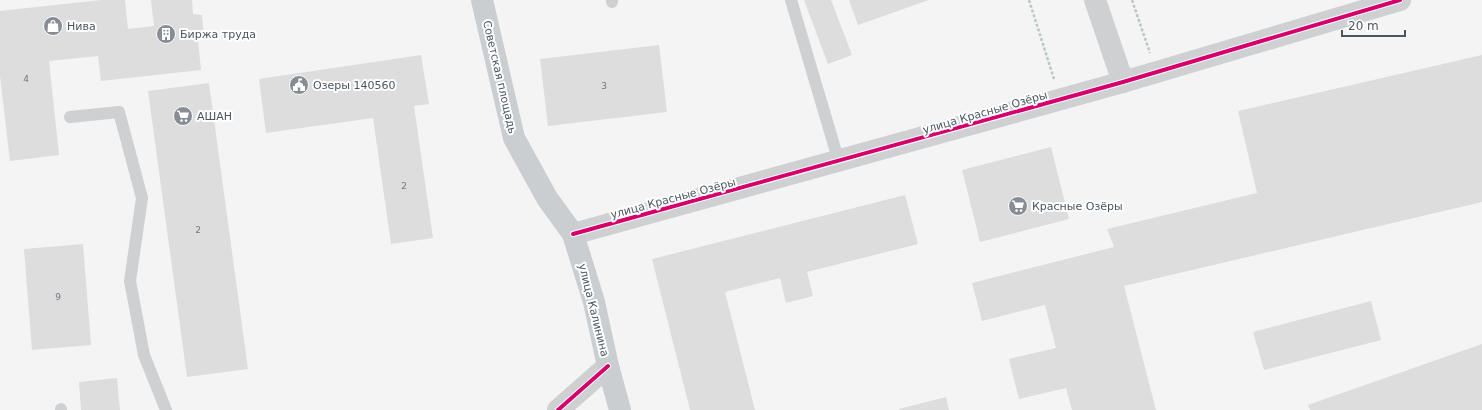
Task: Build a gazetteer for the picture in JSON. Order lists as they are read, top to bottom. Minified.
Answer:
{"streets":{"main road":["Советская площадь","улица Калинина"],"street":["улица Красные Озёры"]},"crossings":[["Советская площадь","улица Красные Озёры"],["Советская площадь","улица Калинина"],["улица Красные Озёры","улица Калинина"]],"places":{"shop":["Нива"],"building":["Биржа труда"],"public building":["Озеры 140560"],"supermarket":["АШАН","Красные Озёры"]},"house_numbers":["4","3","2","2","9"],"scale_bar":"20 m"}
